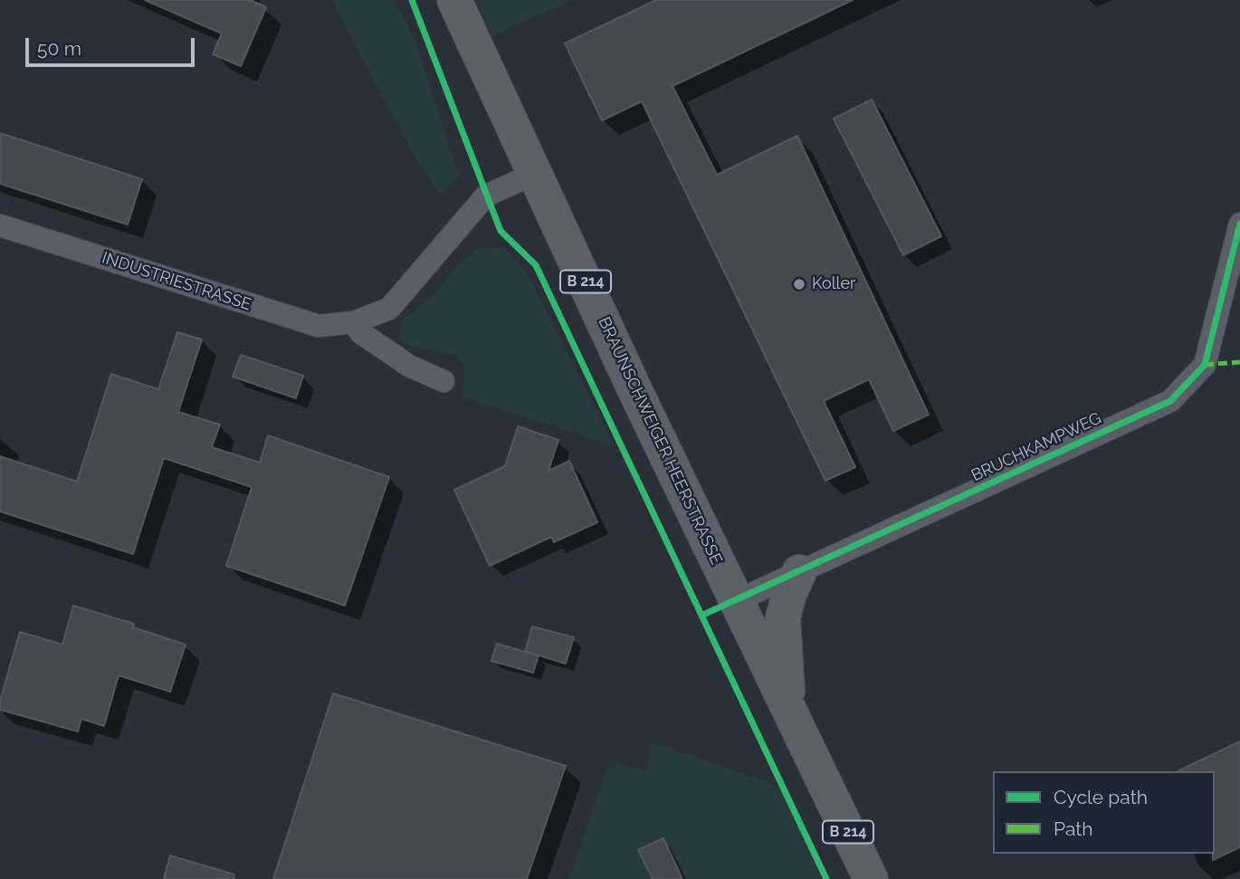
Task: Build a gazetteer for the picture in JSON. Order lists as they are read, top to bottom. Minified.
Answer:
{"streets":{"main road":["B 214","BRAUNSCHWEIGER HEERSTRASSE"],"street":["INDUSTRIESTRASSE","BRUCHKAMPWEG"]},"crossings":[["INDUSTRIESTRASSE","BRAUNSCHWEIGER HEERSTRASSE"],["BRAUNSCHWEIGER HEERSTRASSE","BRUCHKAMPWEG"]],"places":["Koller"],"legend":["Cycle path","Path"],"scale_bar":"50 m"}
